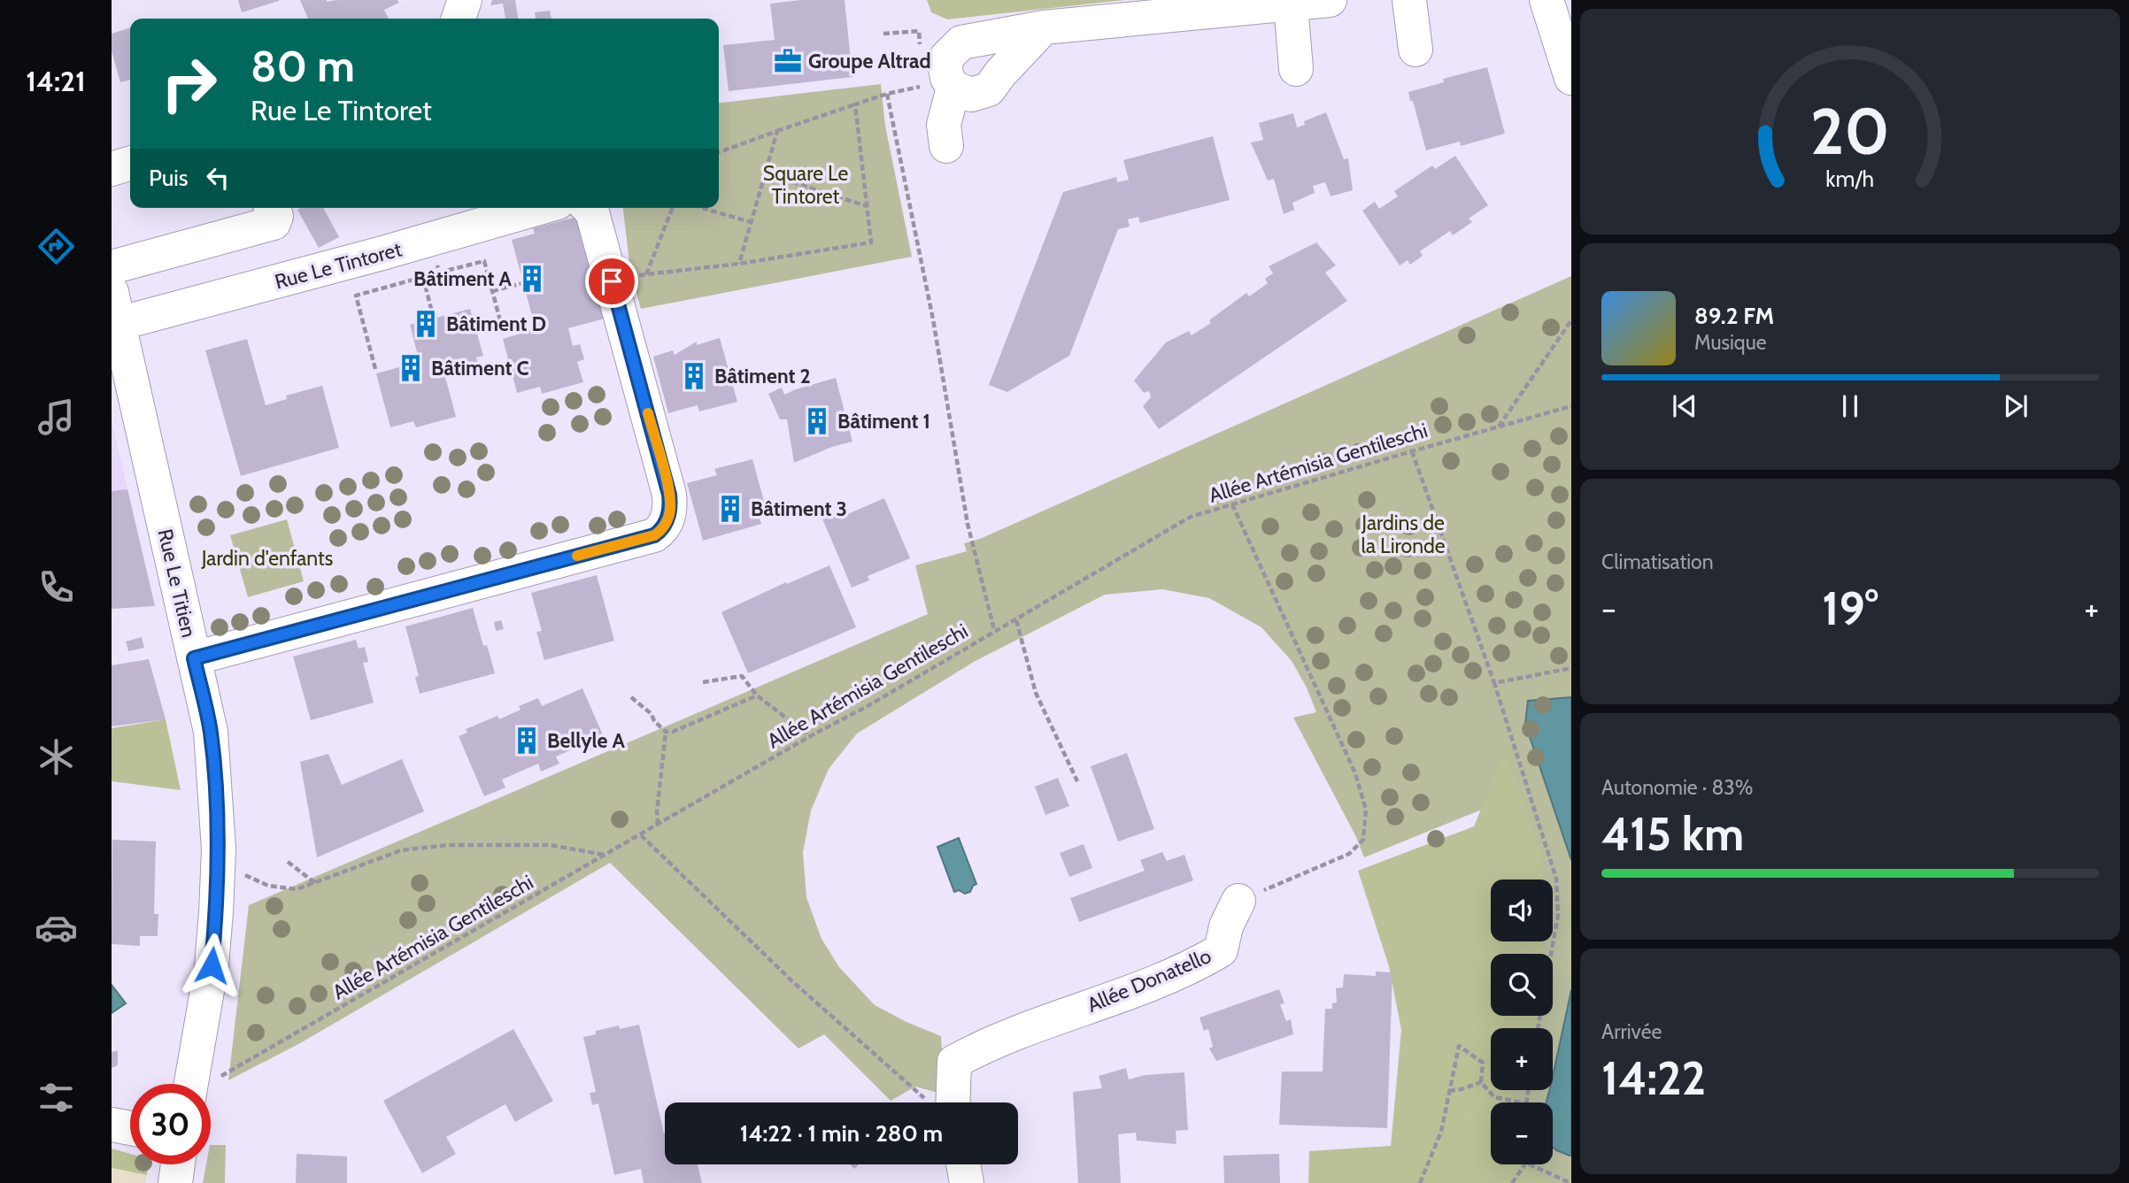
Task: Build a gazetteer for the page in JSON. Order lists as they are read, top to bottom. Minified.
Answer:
{"streets":{"street":["Rue Le Tintoret","Rue Le Titien","Allée Donatello"],"path":["Allée Artémisia Gentileschi"]},"crossings":[["Rue Le Tintoret","Rue Le Titien"]],"parks":["Square Le Tintoret","Jardins de la Lironde","Jardin d'enfants"],"places":{"office":["Groupe Altrad"],"building":["Bâtiment A","Bâtiment D","Bâtiment C","Bâtiment 2","Bâtiment 1","Bâtiment 3","Bellyle A"]},"page":{"tabs":"14:21","turn":["80 m","Rue Le Tintoret"],"then":"Puis","song":["89.2 FM","Musique"],"tile":["Climatisation",["Autonomie · 83%","415 km"],["Arrivée","14:22"]],"heat":["−","19°","+"],"map_buttons":["+","−"],"limit":"30","trip":"14:22 · 1 min · 280 m","gauge":["20","km/h"]}}
